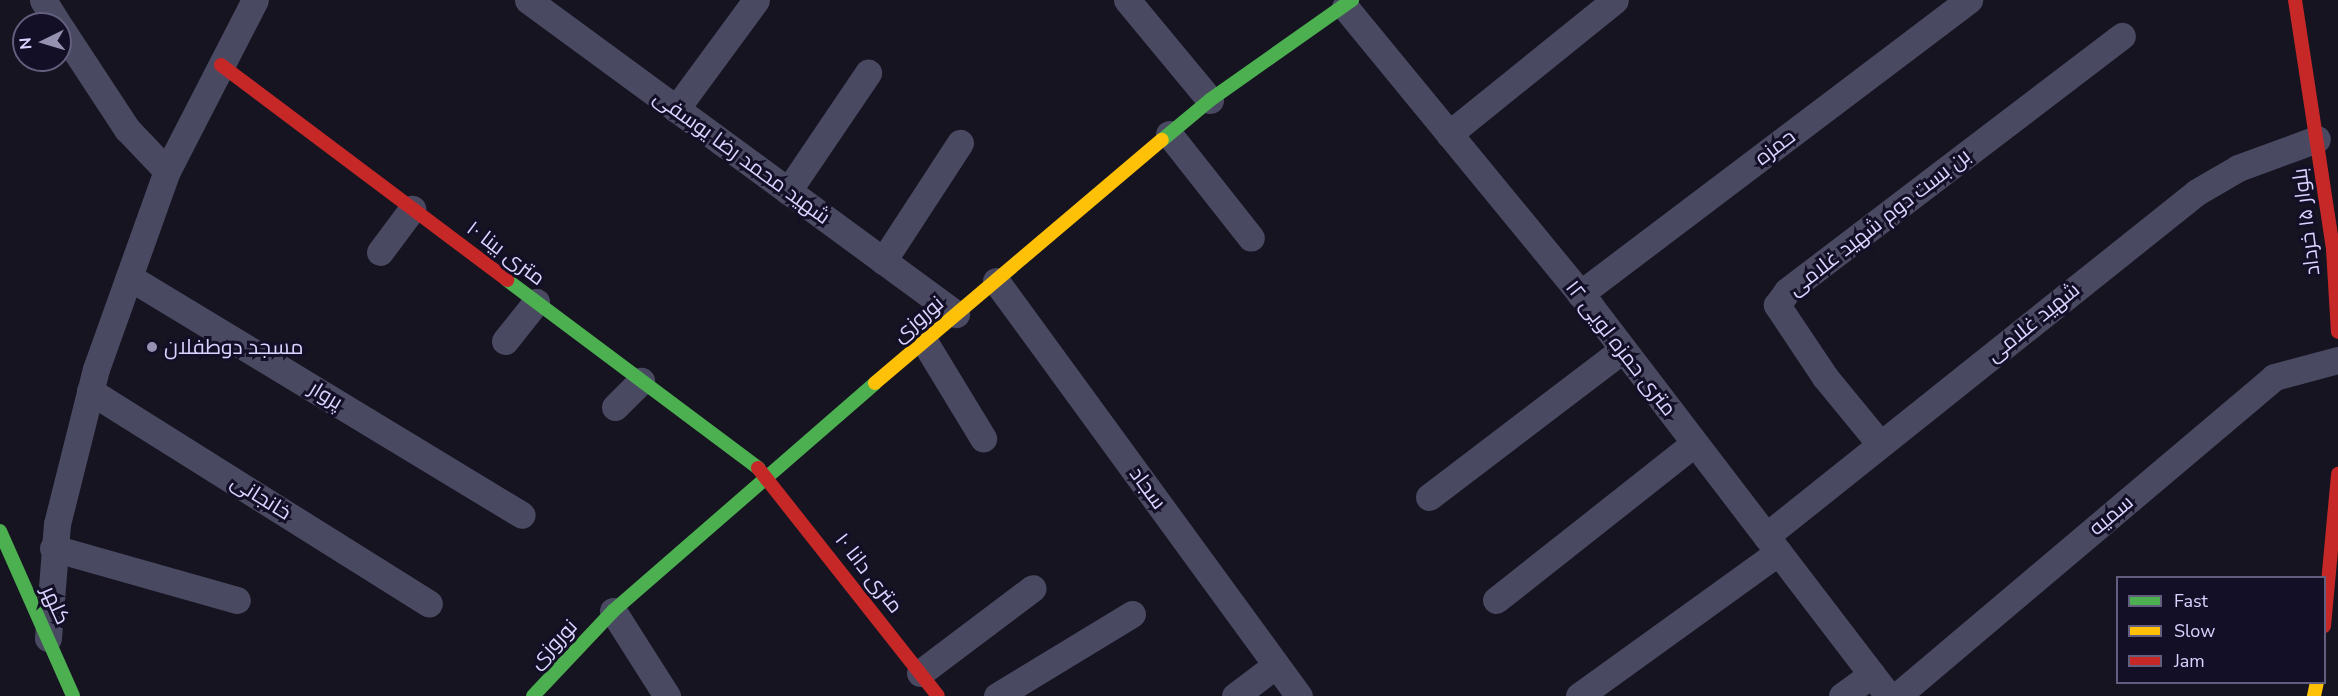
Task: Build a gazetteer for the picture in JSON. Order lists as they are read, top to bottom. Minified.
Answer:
{"streets":{"street":["حمزه","شهید محمد رضا یوسفی","بن بست دوم شهید غلامی","بلوار ۱۵ خرداد","۱۰ متری بینا","نوروزی","شهید غلامی","۱۲ متری حمزه لویی","پروار","سجاد","خانجانی","سمیه","۱۰ متری دانا","کلهر"]},"crossings":[["حمزه","۱۲ متری حمزه لویی"],["شهید محمد رضا یوسفی","نوروزی"],["بن بست دوم شهید غلامی","شهید غلامی"],["بلوار ۱۵ خرداد","شهید غلامی"],["۱۰ متری بینا","نوروزی"],["۱۰ متری بینا","۱۰ متری دانا"],["نوروزی","۱۲ متری حمزه لویی"],["نوروزی","سجاد"],["نوروزی","۱۰ متری دانا"],["شهید غلامی","۱۲ متری حمزه لویی"]],"places":["مسجد دوطفلان"],"legend":["Fast","Slow","Jam"],"north":"left"}
